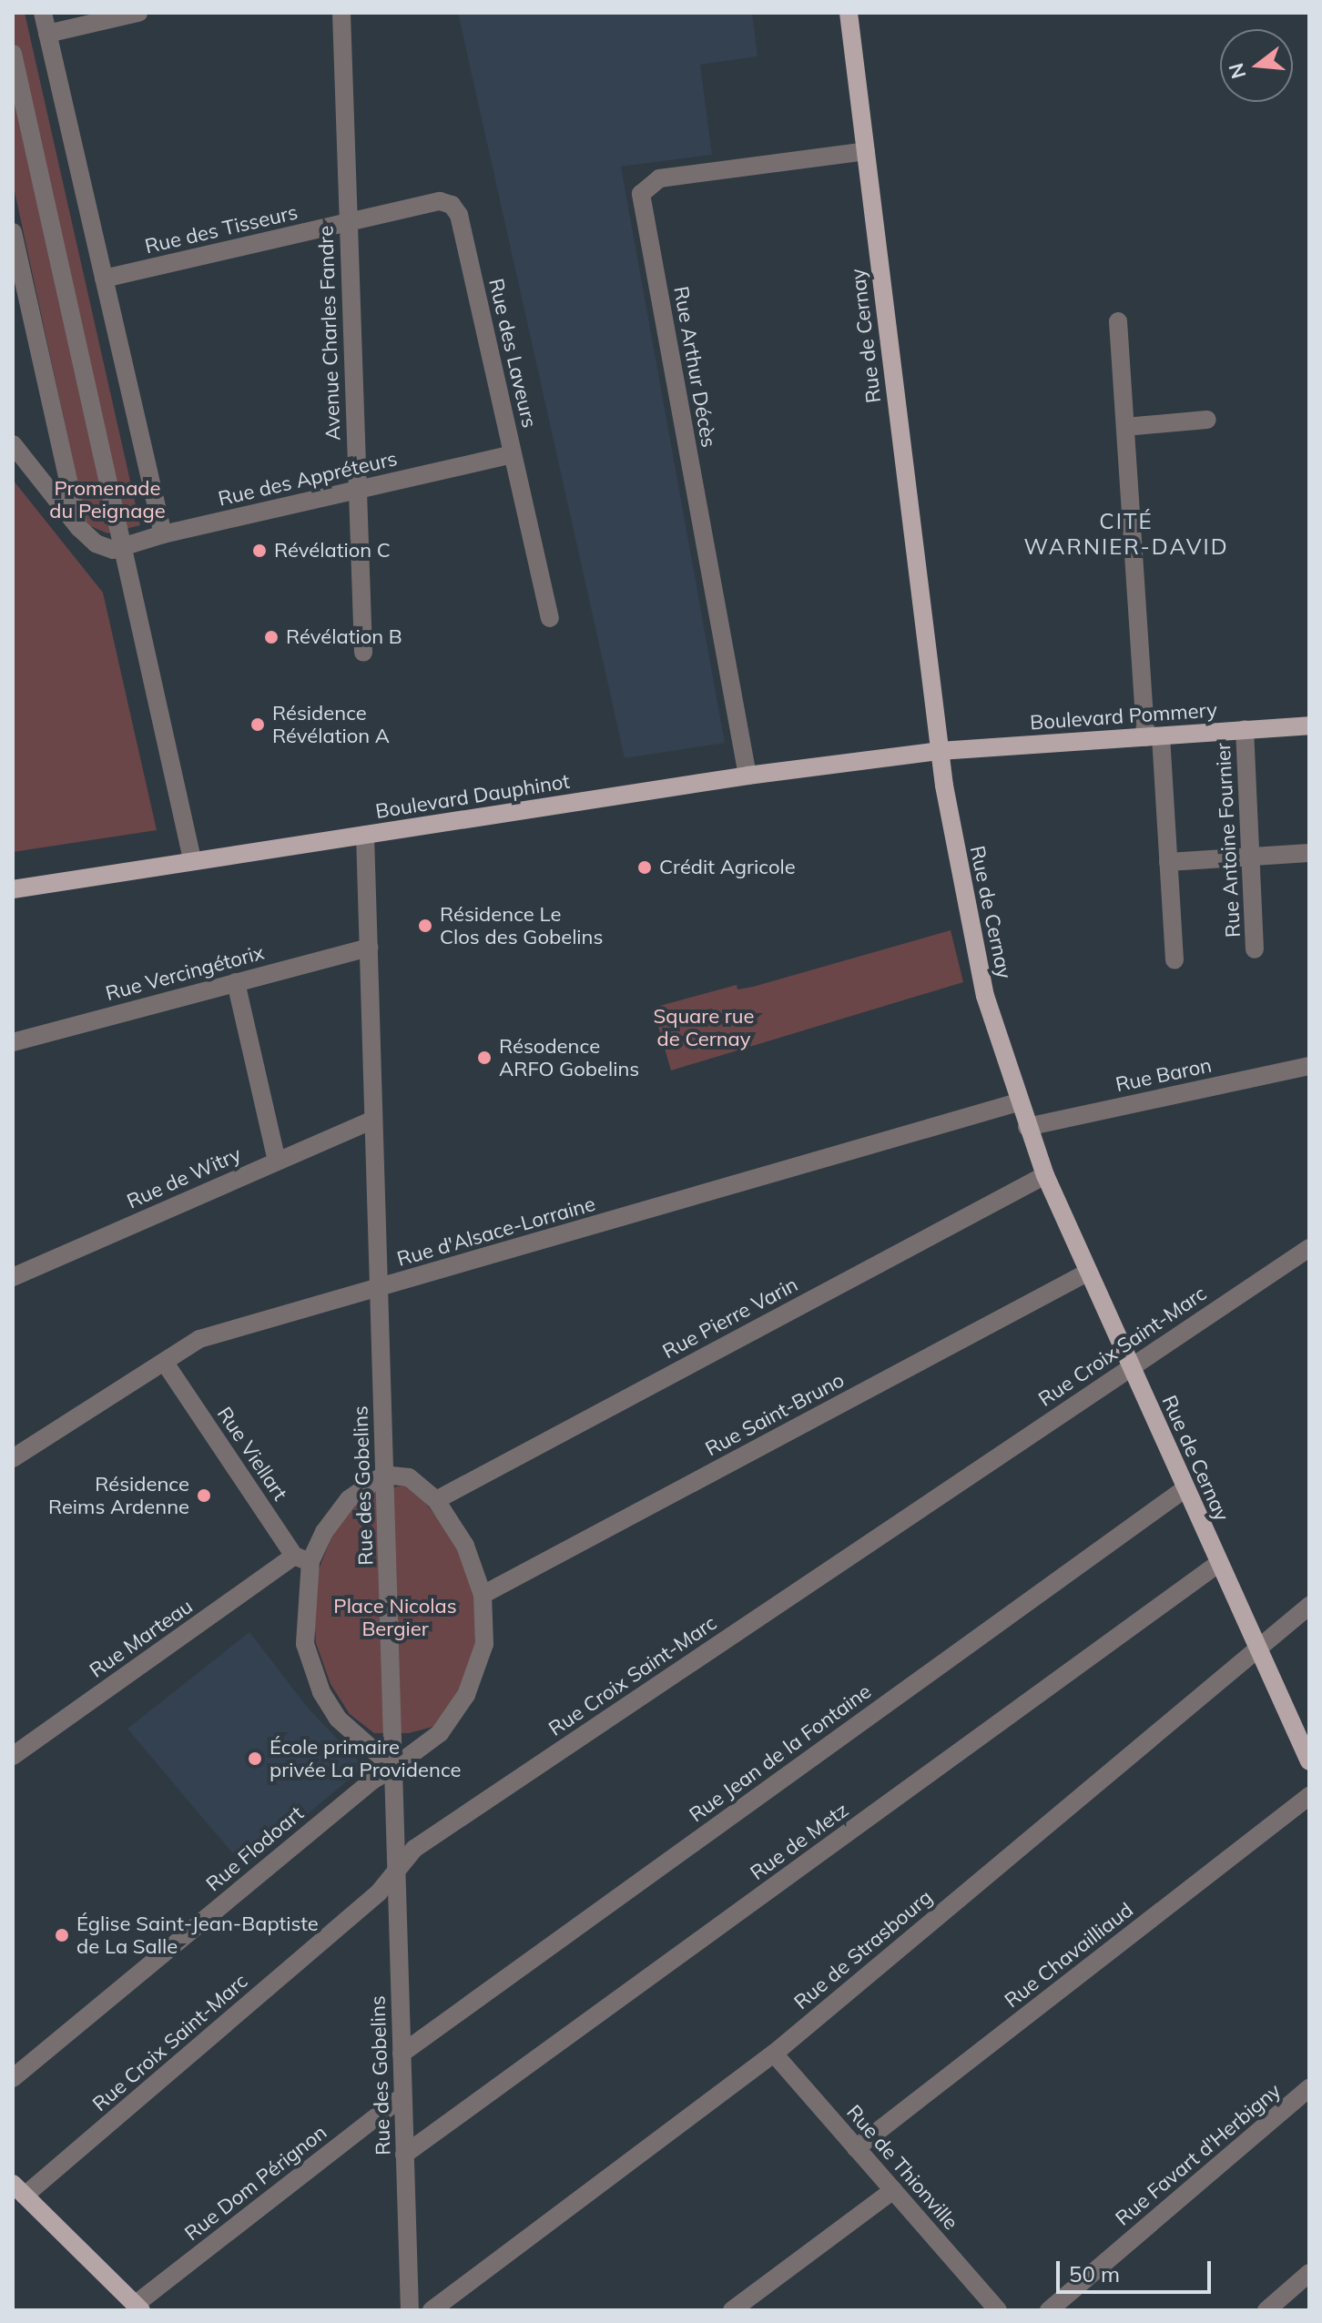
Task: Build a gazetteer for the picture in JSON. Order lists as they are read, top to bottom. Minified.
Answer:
{"streets":{"main road":["Rue de Cernay","Boulevard Pommery","Boulevard Dauphinot"],"street":["Rue des Tisseurs","Avenue Charles Fandre","Rue des Laveurs","Rue Arthur Décès","Rue des Appréteurs","Rue Antoine Fournier","Rue Vercingétorix","Rue Baron","Rue de Witry","Rue d'Alsace-Lorraine","Rue Pierre Varin","Rue Croix Saint-Marc","Rue Saint-Bruno","Rue Viellart","Rue des Gobelins","Rue Marteau","Rue Jean de la Fontaine","Rue de Metz","Rue Flodoart","Rue de Strasbourg","Rue Chavailliaud","Rue Favart d'Herbigny","Rue de Thionville","Rue Dom Pérignon"]},"crossings":[["Rue des Tisseurs","Avenue Charles Fandre"],["Rue des Tisseurs","Rue des Laveurs"],["Avenue Charles Fandre","Rue des Laveurs"],["Avenue Charles Fandre","Rue des Appréteurs"],["Rue de Cernay","Rue Arthur Décès"],["Rue de Cernay","Boulevard Pommery"],["Rue de Cernay","Boulevard Dauphinot"],["Rue de Cernay","Rue Baron"],["Rue de Cernay","Rue d'Alsace-Lorraine"],["Rue de Cernay","Rue Pierre Varin"],["Rue de Cernay","Rue Croix Saint-Marc"],["Rue de Cernay","Rue Saint-Bruno"],["Rue de Cernay","Rue Jean de la Fontaine"],["Rue de Cernay","Rue de Metz"],["Rue de Cernay","Rue de Strasbourg"],["Rue des Laveurs","Rue des Appréteurs"],["Rue Arthur Décès","Boulevard Dauphinot"],["Boulevard Pommery","Boulevard Dauphinot"],["Boulevard Pommery","Rue Antoine Fournier"],["Boulevard Dauphinot","Rue des Gobelins"],["Rue Vercingétorix","Rue des Gobelins"],["Rue de Witry","Rue des Gobelins"],["Rue d'Alsace-Lorraine","Rue Viellart"],["Rue d'Alsace-Lorraine","Rue des Gobelins"],["Rue Croix Saint-Marc","Rue des Gobelins"],["Rue Viellart","Rue Marteau"],["Rue des Gobelins","Rue Jean de la Fontaine"],["Rue des Gobelins","Rue de Metz"],["Rue des Gobelins","Rue Flodoart"],["Rue des Gobelins","Rue Dom Pérignon"],["Rue de Strasbourg","Rue de Thionville"],["Rue Chavailliaud","Rue de Thionville"]],"districts":["CITÉ WARNIER-DAVID"],"parks":["Promenade du Peignage","Square rue de Cernay","Place Nicolas Bergier"],"places":["Révélation C","Révélation B","Résidence Révélation A","Crédit Agricole","Résidence Le Clos des Gobelins","Résodence ARFO Gobelins","Résidence Reims Ardenne","École primaire privée La Providence","Église Saint-Jean-Baptiste de La Salle"],"scale_bar":"50 m","north":"left"}
